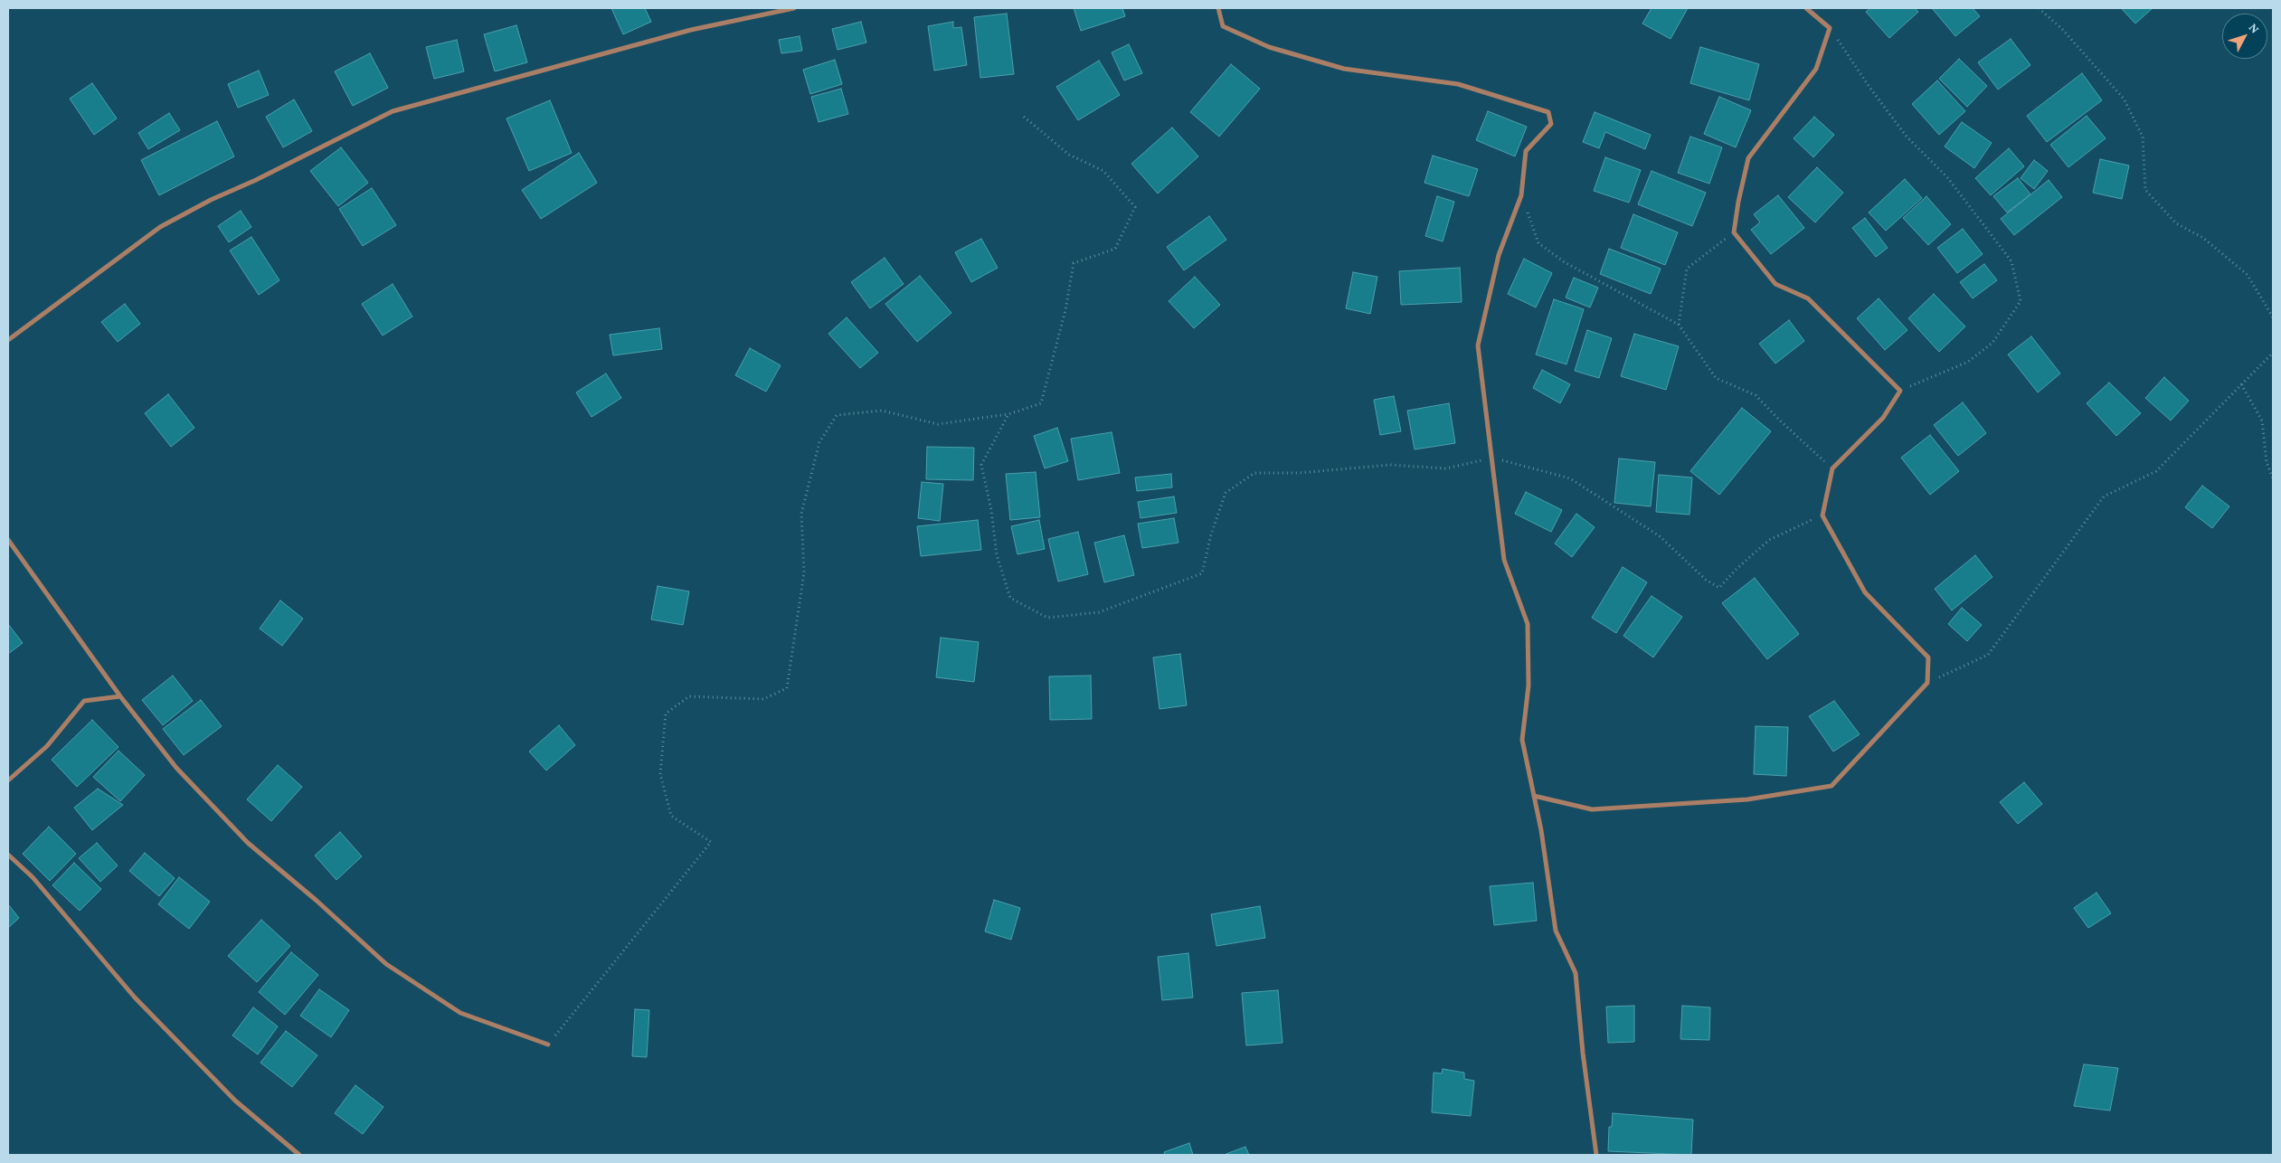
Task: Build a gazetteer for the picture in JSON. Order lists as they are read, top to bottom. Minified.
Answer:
{"north":"top right"}
